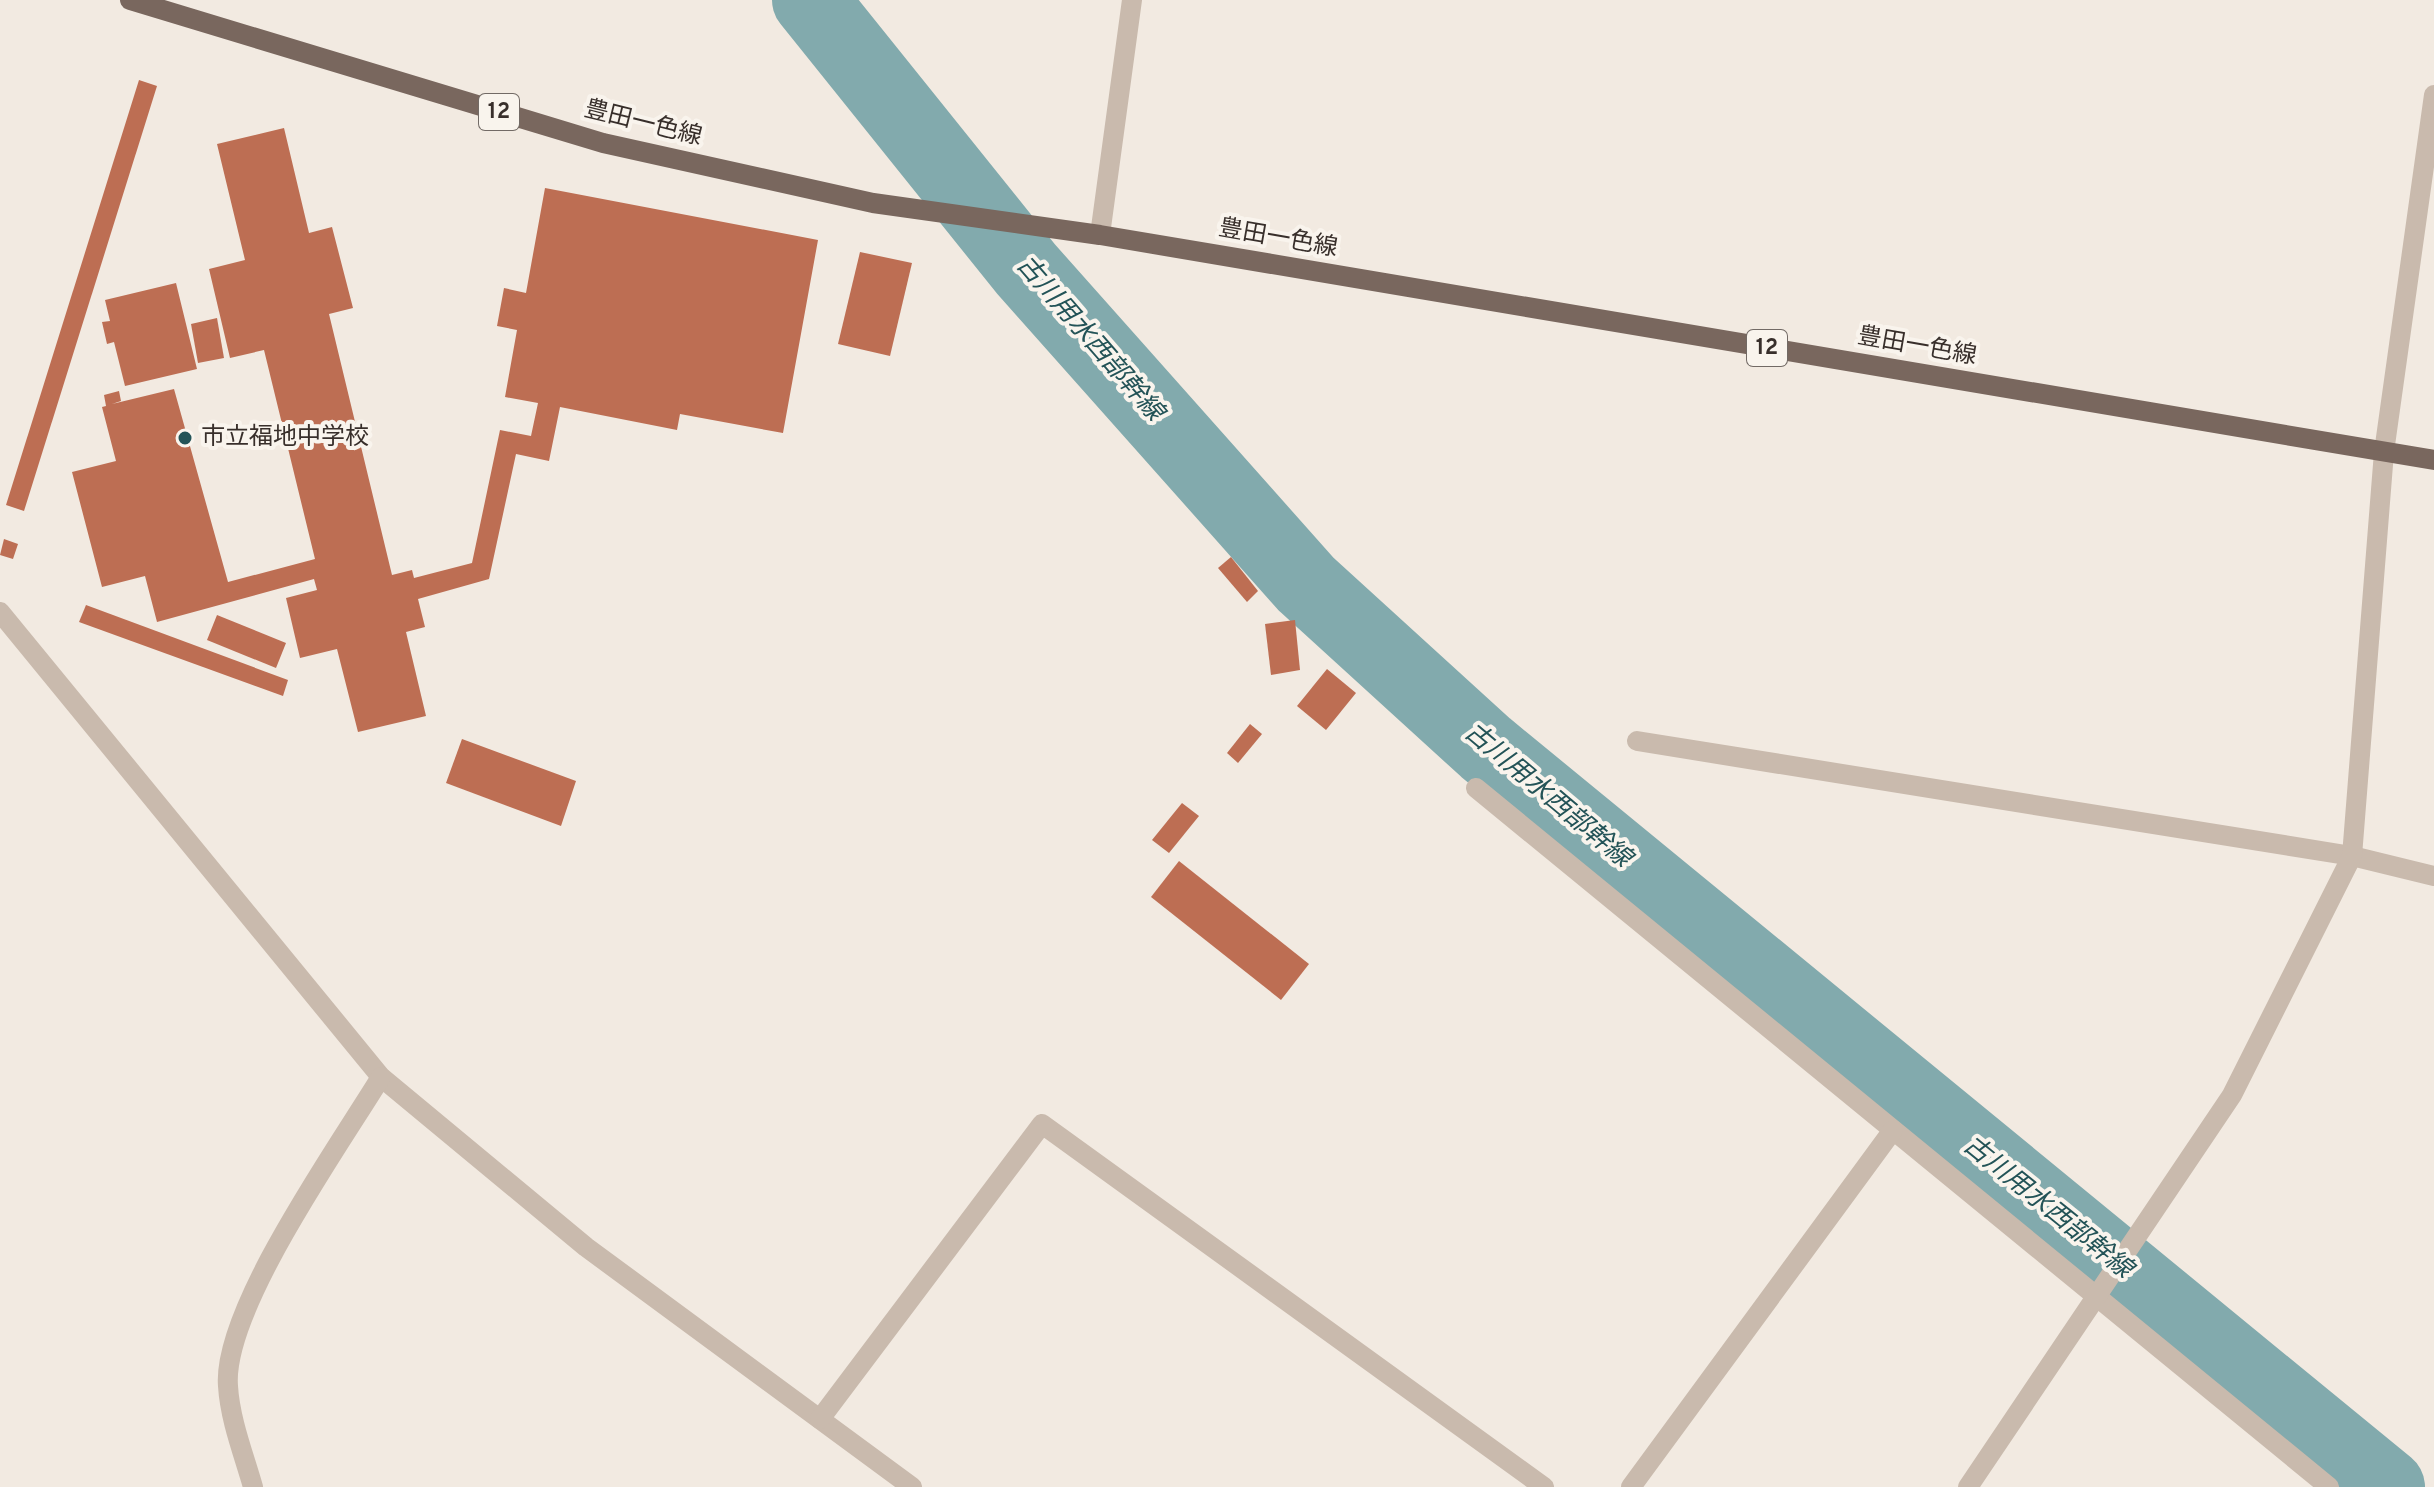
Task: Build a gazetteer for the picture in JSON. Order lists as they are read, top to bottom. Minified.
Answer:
{"streets":{"main road":["12","豊田一色線"]},"water":["古川用水西部幹線"],"places":["市立福地中学校"]}
